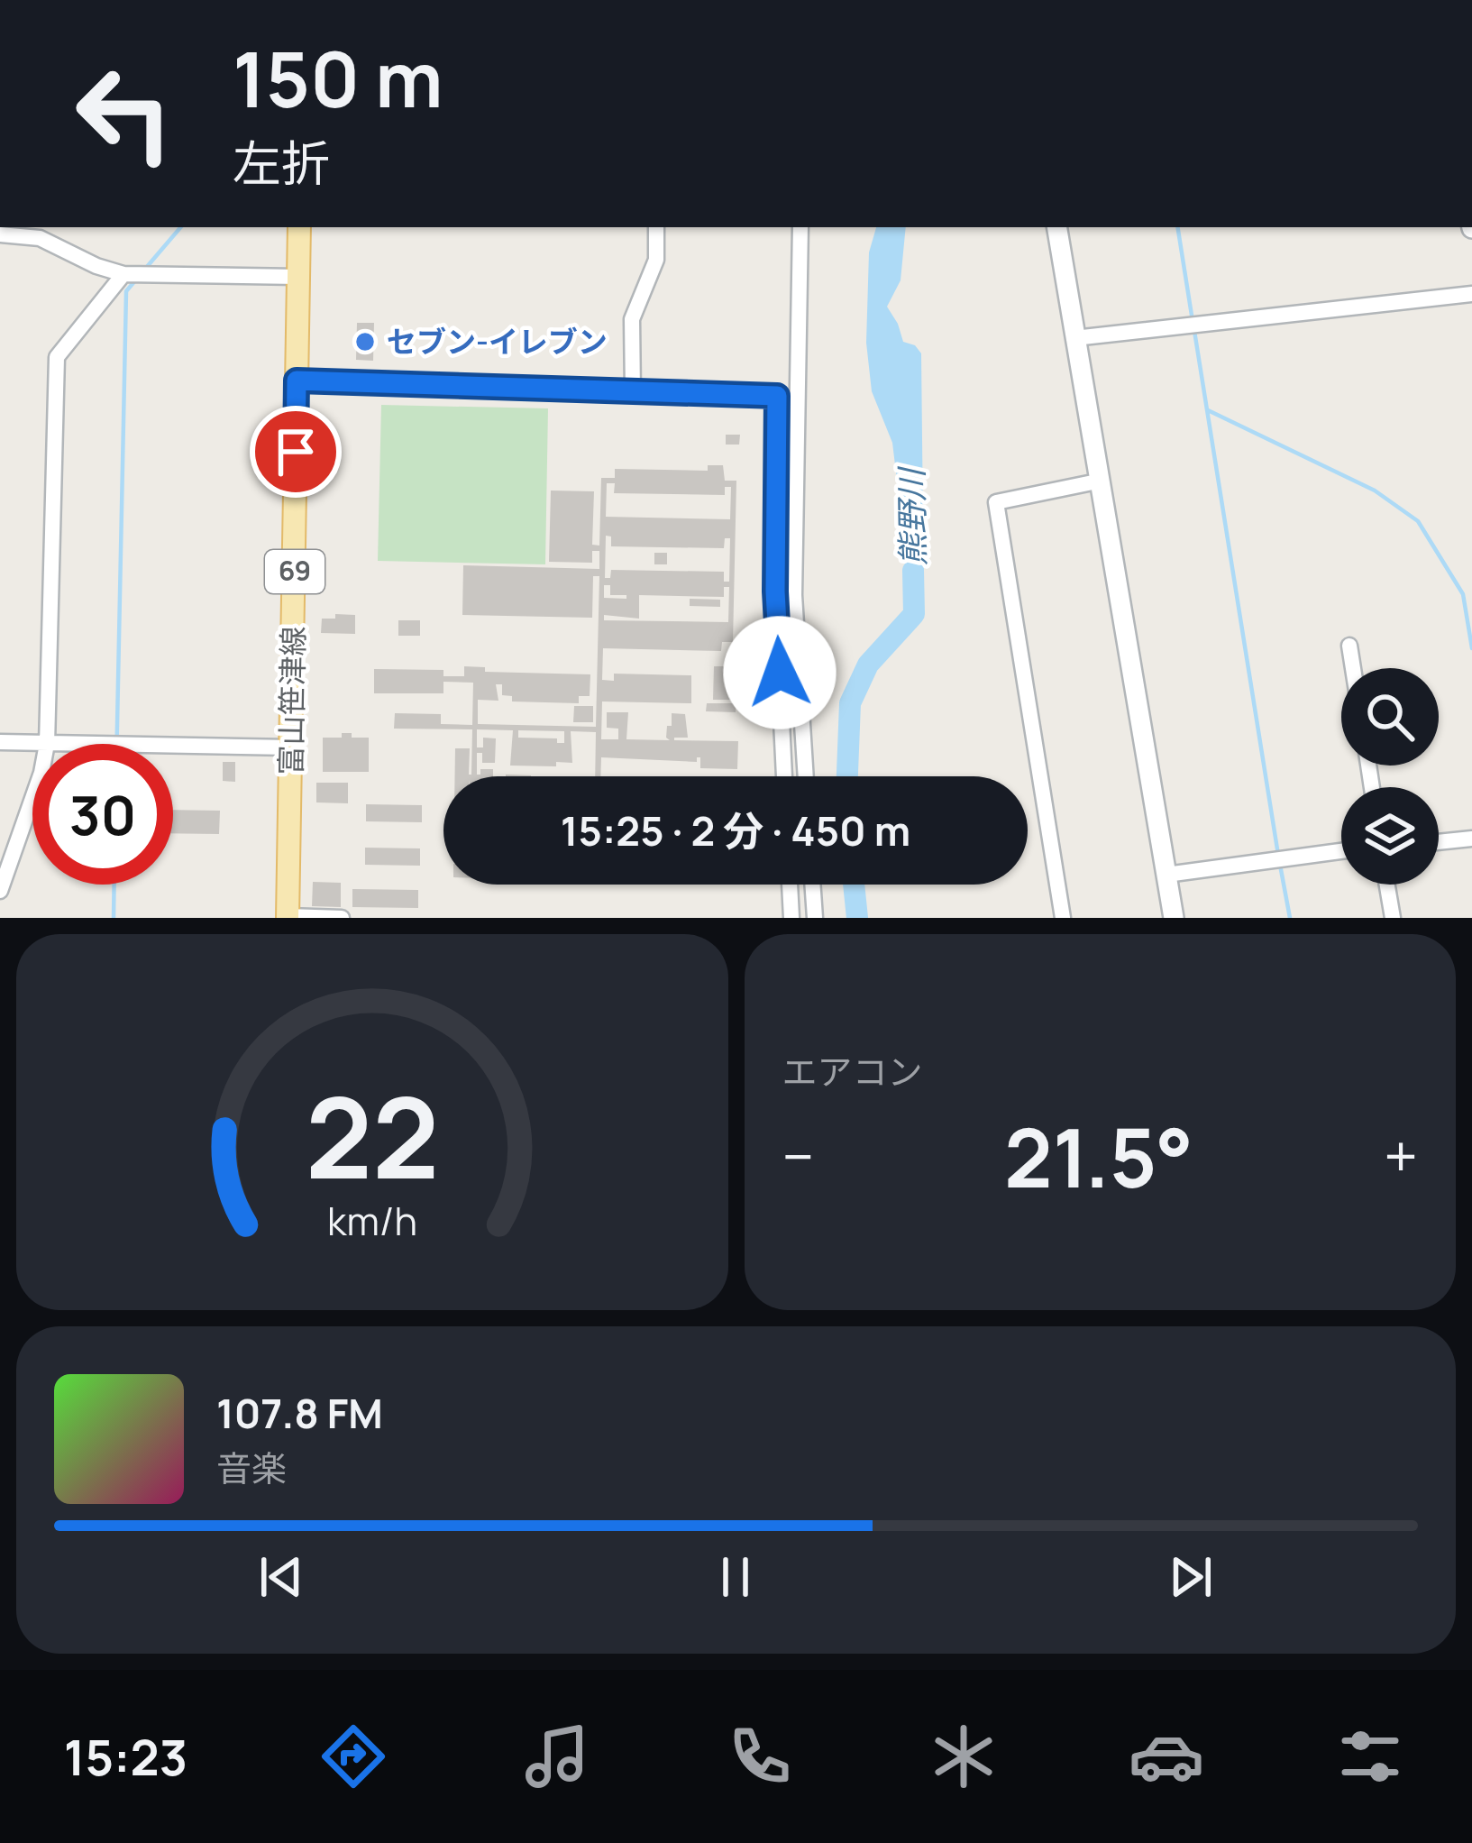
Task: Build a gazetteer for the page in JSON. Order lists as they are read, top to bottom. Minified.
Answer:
{"streets":{"main road":["69","富山笹津線"]},"water":["熊野川"],"places":["セブン-イレブン"],"page":{"turn":["150 m","左折"],"limit":"30","trip":"15:25 · 2 分 · 450 m","tile":"エアコン","heat":["−","21.5°","+"],"song":["107.8 FM","音楽"],"tabs":"15:23","gauge":["22","km/h"]}}
